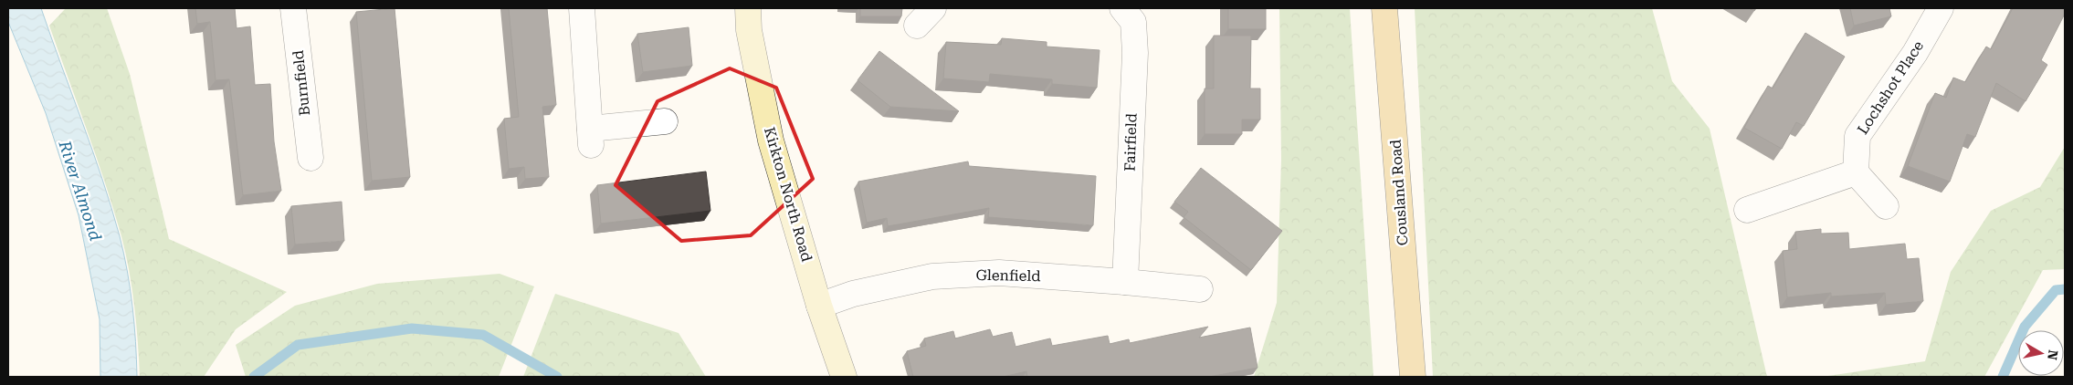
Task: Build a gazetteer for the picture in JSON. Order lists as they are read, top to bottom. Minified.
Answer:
{"streets":{"main road":["Cousland Road","Kirkton North Road"],"street":["Burnfield","Lochshot Place","Fairfield","Glenfield"]},"crossings":[["Fairfield","Glenfield"],["Kirkton North Road","Glenfield"]],"water":["River Almond"],"north":"right"}
